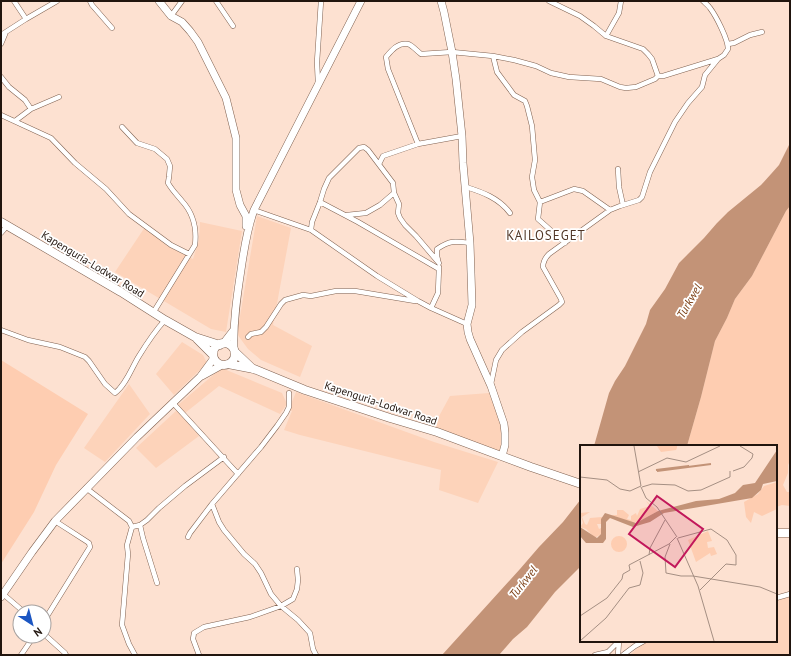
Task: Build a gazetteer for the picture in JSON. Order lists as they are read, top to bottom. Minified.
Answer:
{"streets":{"highway":["Kapenguria-Lodwar Road"]},"districts":["KAILOSEGET"],"water":["Turkwel"],"north":"bottom right"}
